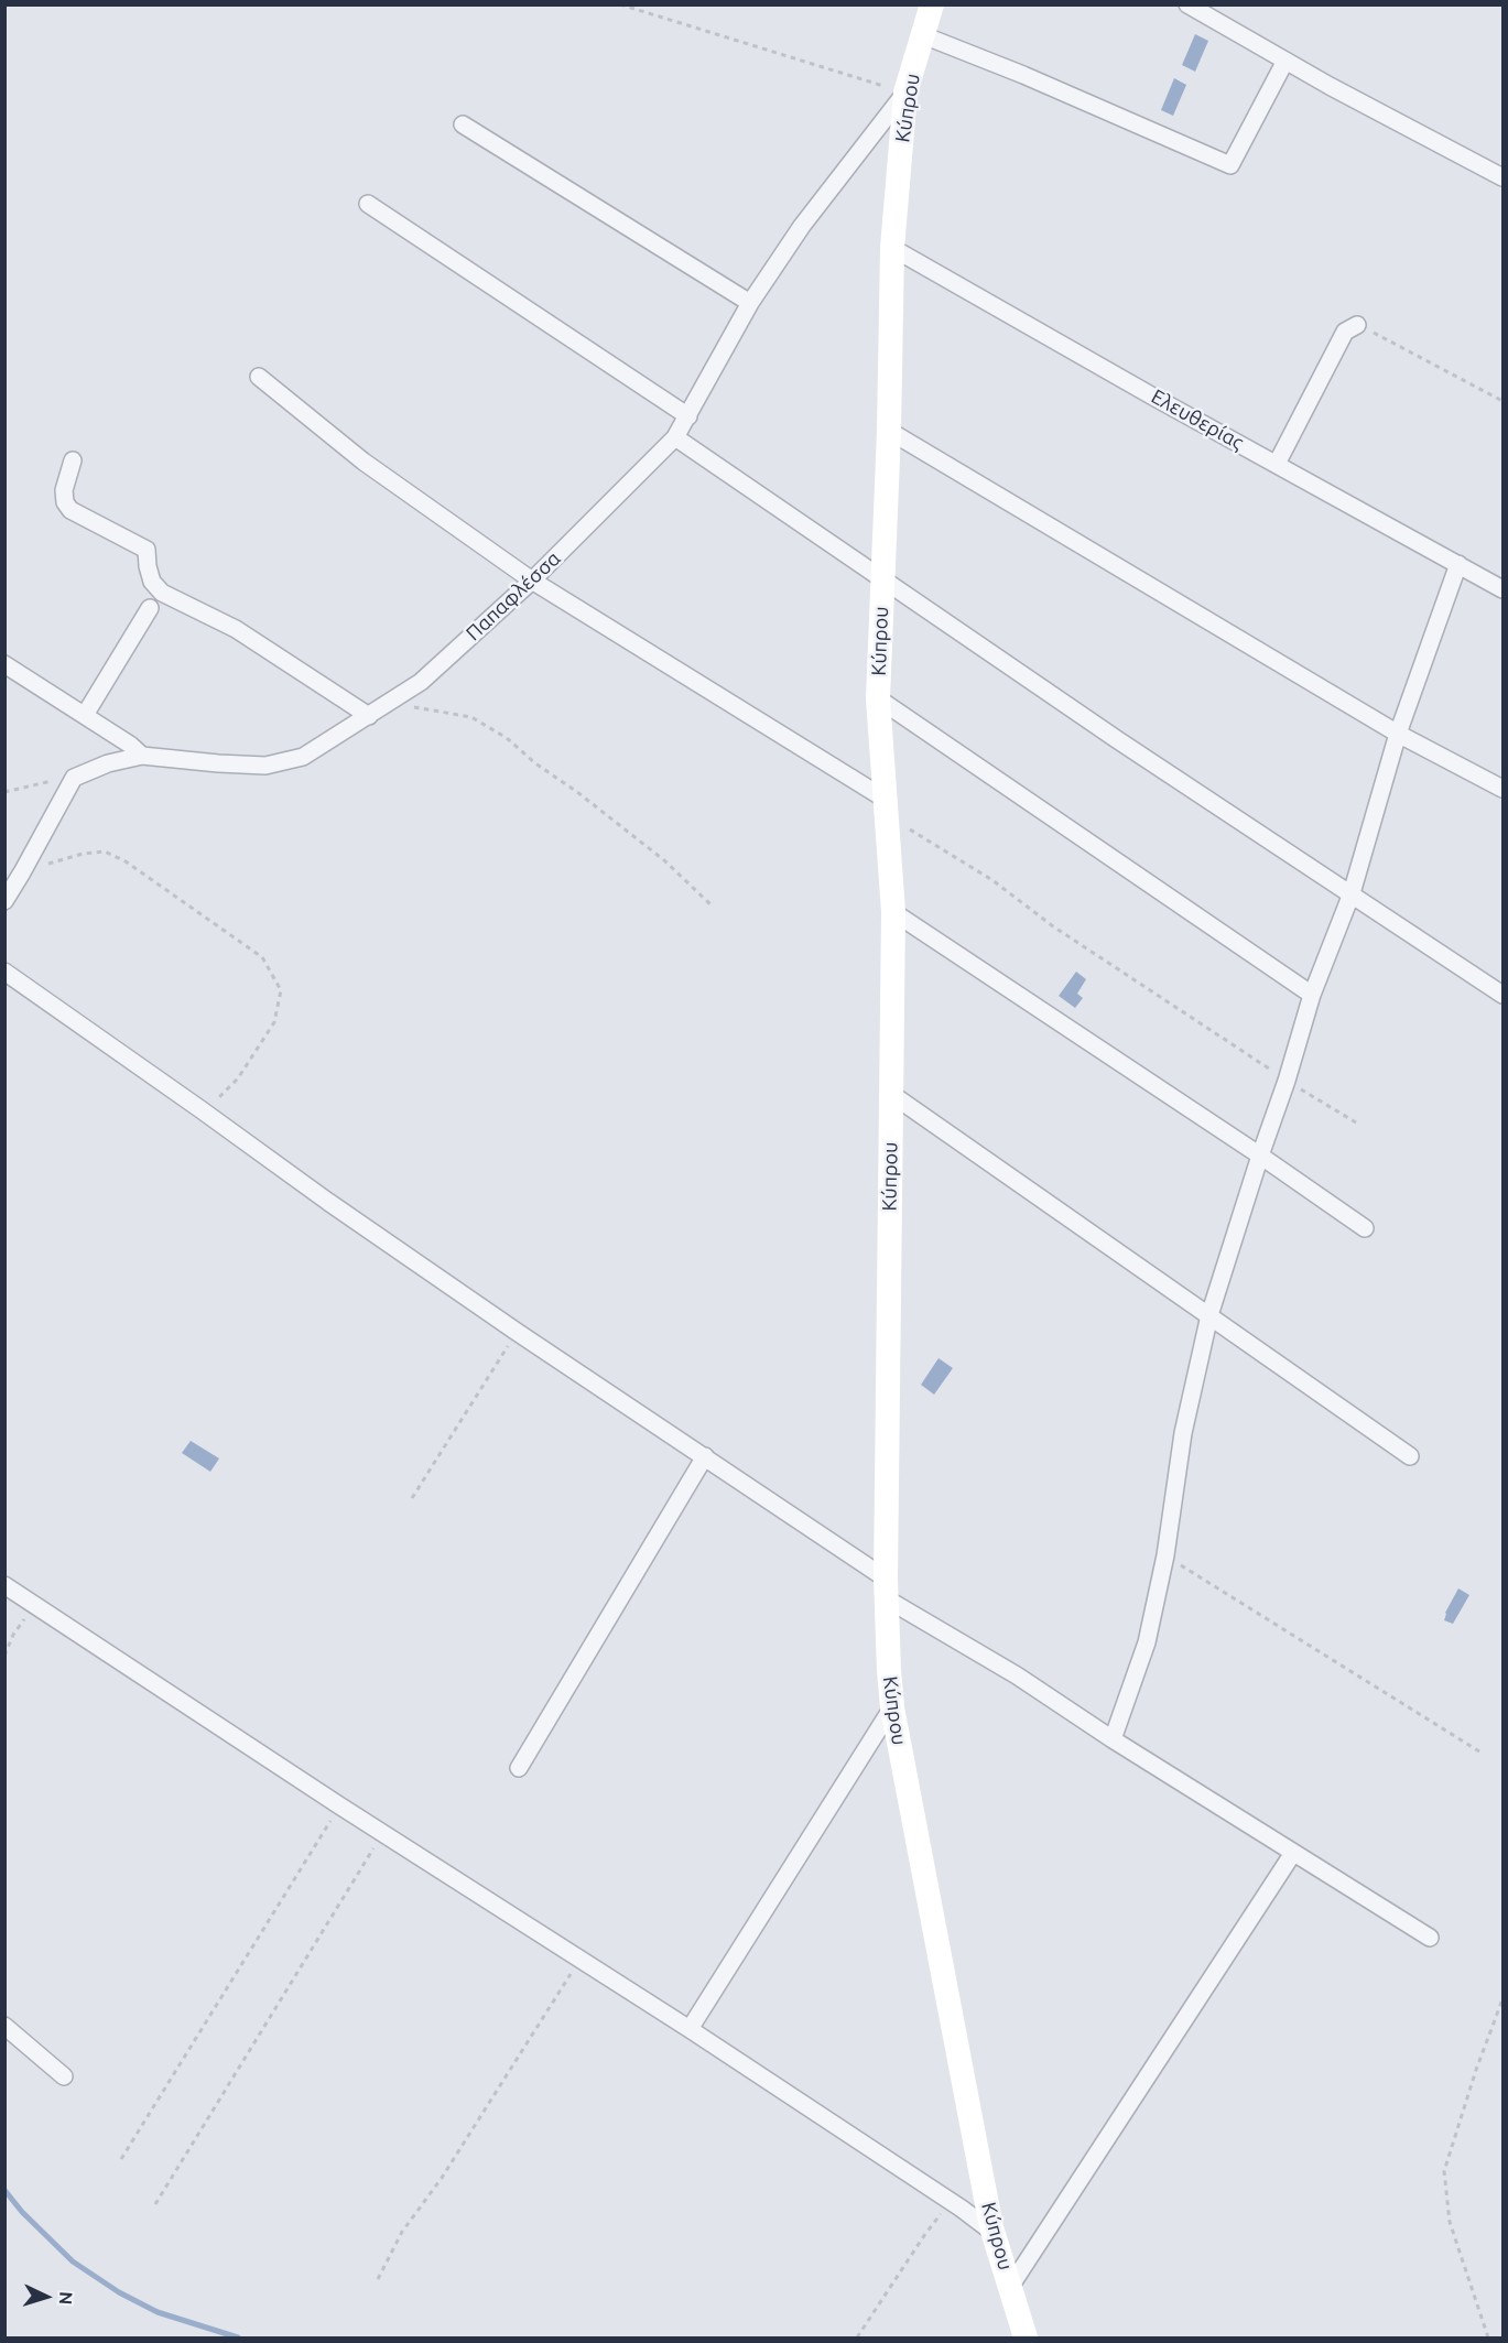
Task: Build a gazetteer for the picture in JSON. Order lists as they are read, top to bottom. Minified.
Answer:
{"streets":{"street":["Κύπρου","Ελευθερίας","Παπαφλέσσα"]},"crossings":[["Κύπρου","Ελευθερίας"],["Κύπρου","Παπαφλέσσα"]],"north":"right"}
